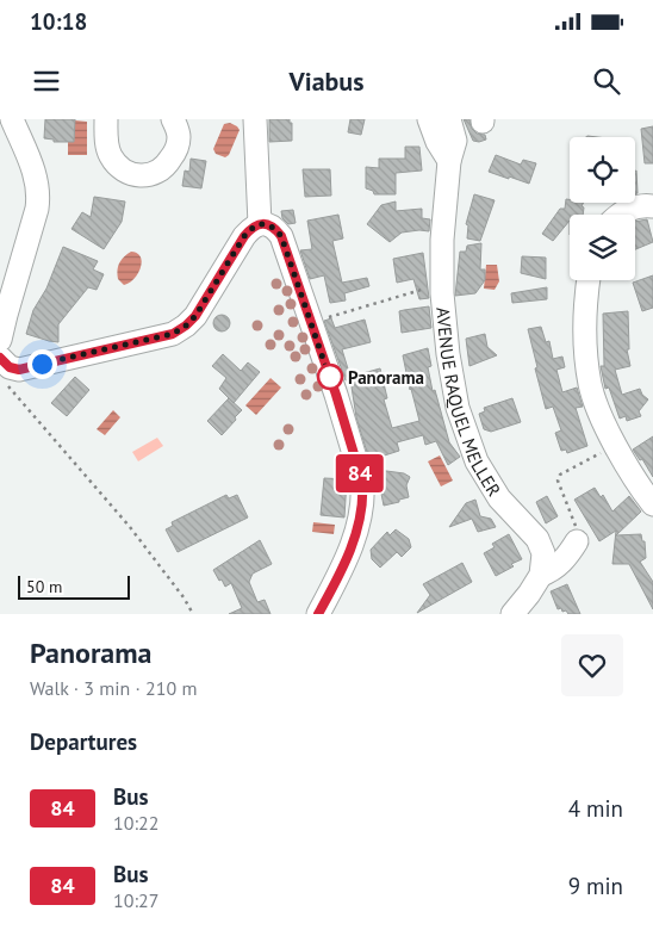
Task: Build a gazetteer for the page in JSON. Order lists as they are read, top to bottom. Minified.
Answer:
{"streets":{"street":["AVENUE RAQUEL MELLER"]},"places":["Panorama"],"lines":["bus line 84"],"scale_bar":"50 m","page":{"status":"10:18","header":"Viabus","on_map":"84","scale":"50 m","heading":[["Panorama","Walk · 3 min · 210 m"],"Departures"],"list":[{"mark":"84","name":"Bus","note":"10:22","value":"4 min"},{"mark":"84","name":"Bus","note":"10:27","value":"9 min"}]}}
